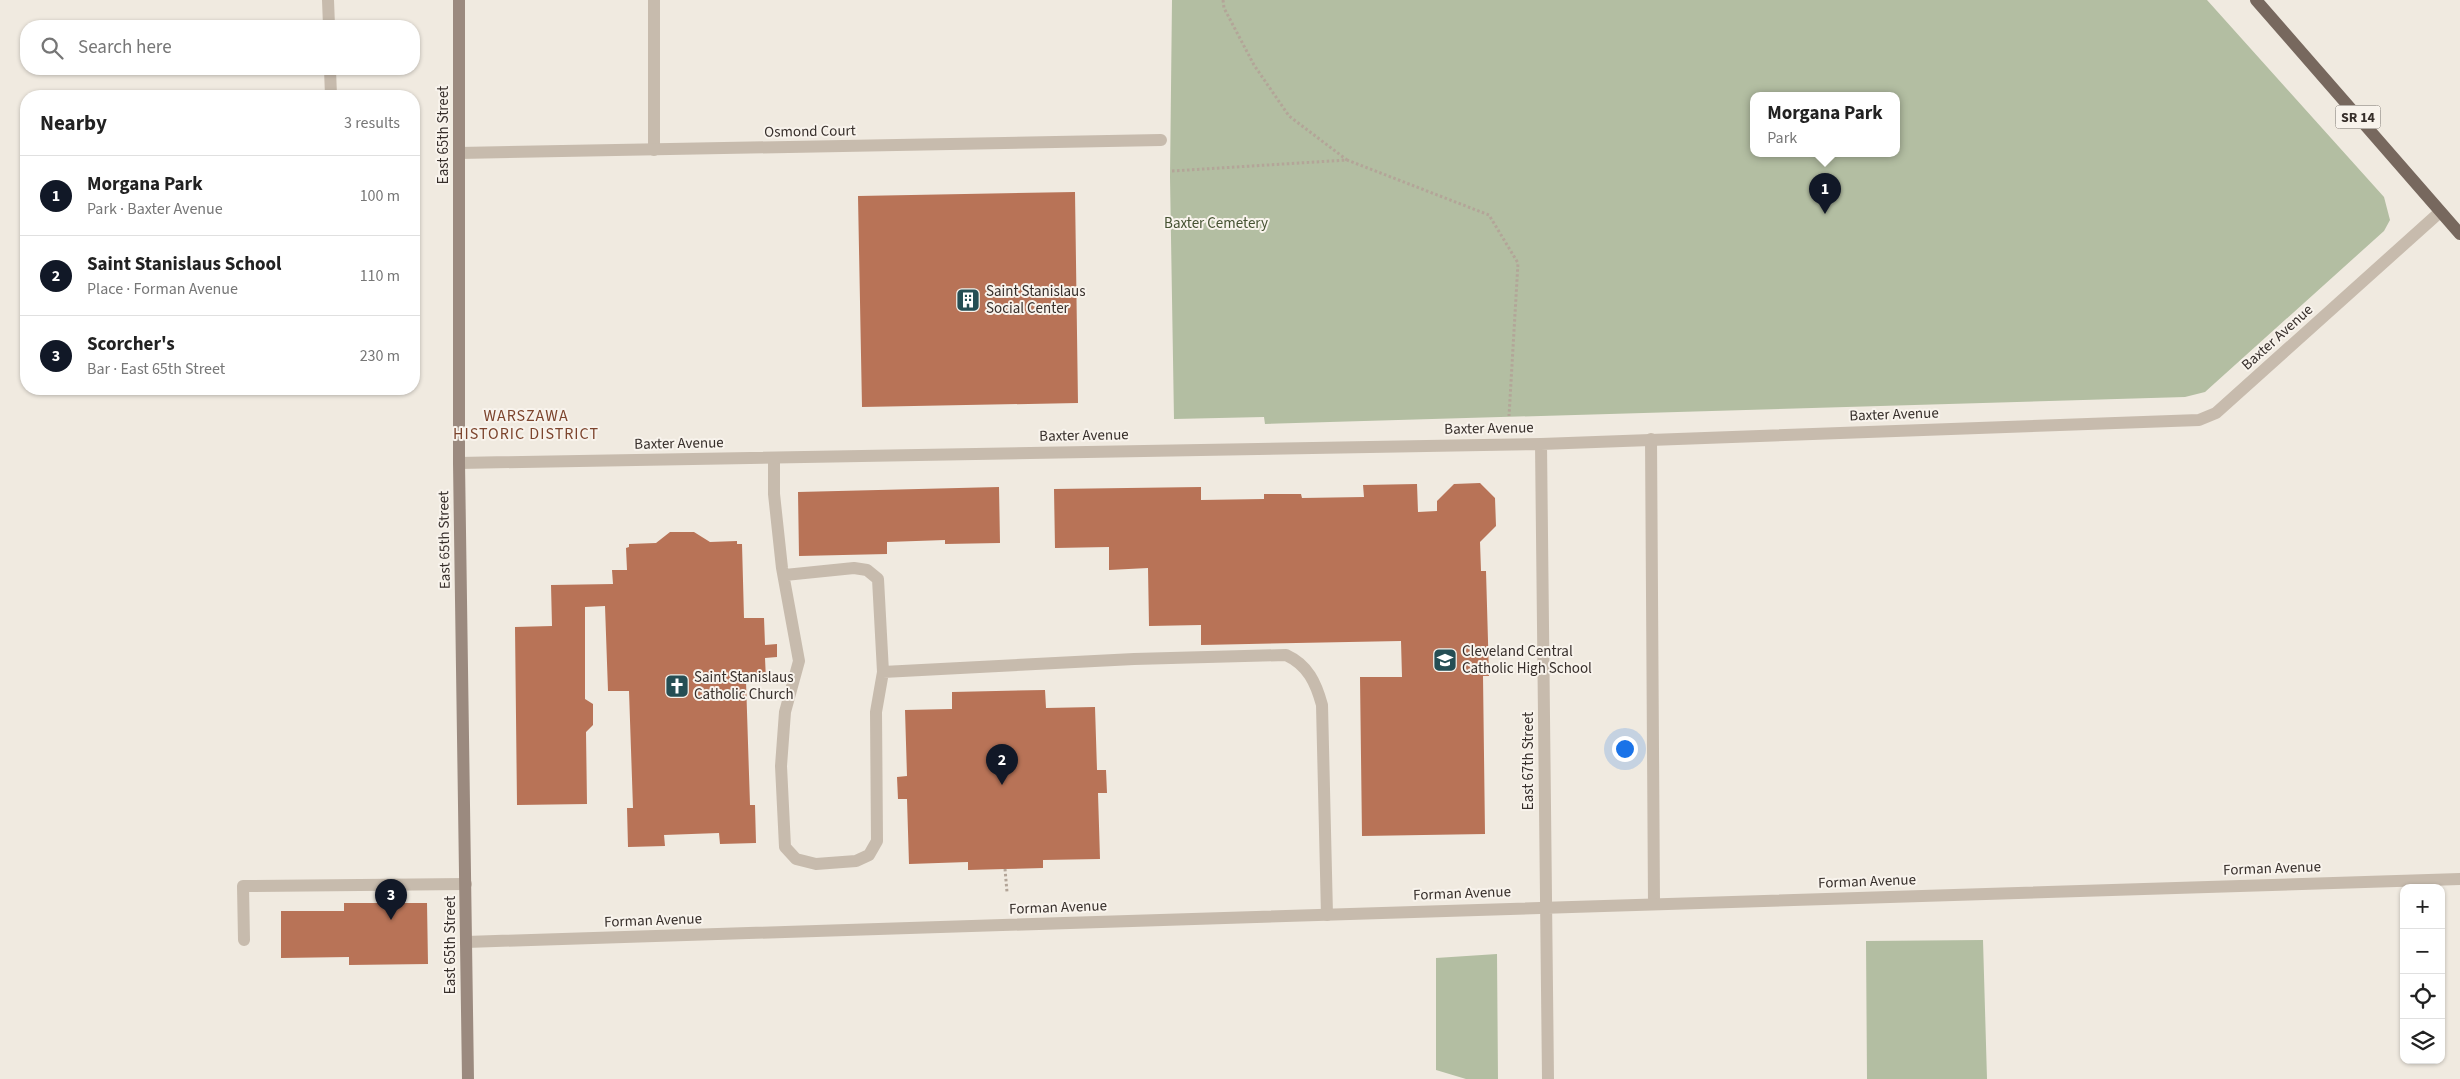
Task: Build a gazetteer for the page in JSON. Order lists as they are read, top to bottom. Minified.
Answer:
{"streets":{"main road":["SR 14"],"street":["Osmond Court","East 65th Street","Baxter Avenue","East 67th Street","Forman Avenue"]},"crossings":[["SR 14","Baxter Avenue"],["Osmond Court","East 65th Street"],["East 65th Street","Baxter Avenue"],["East 65th Street","Forman Avenue"],["Baxter Avenue","East 67th Street"],["East 67th Street","Forman Avenue"]],"districts":["WARSZAWA HISTORIC DISTRICT"],"parks":["Baxter Cemetery"],"places":{"building":["Saint Stanislaus Social Center"],"school or university":["Cleveland Central Catholic High School"],"church":["Saint Stanislaus Catholic Church"]},"page":{"search":"Search here","heading":["Nearby","3 results"],"popup":["Morgana Park","Park"],"list":[{"mark":"1","name":"Morgana Park","note":"Park · Baxter Avenue","value":"100 m"},{"mark":"2","name":"Saint Stanislaus School","note":"Place · Forman Avenue","value":"110 m"},{"mark":"3","name":"Scorcher's","note":"Bar · East 65th Street","value":"230 m"}],"pins":["1","2","3"],"map_buttons":["+","−"]}}
